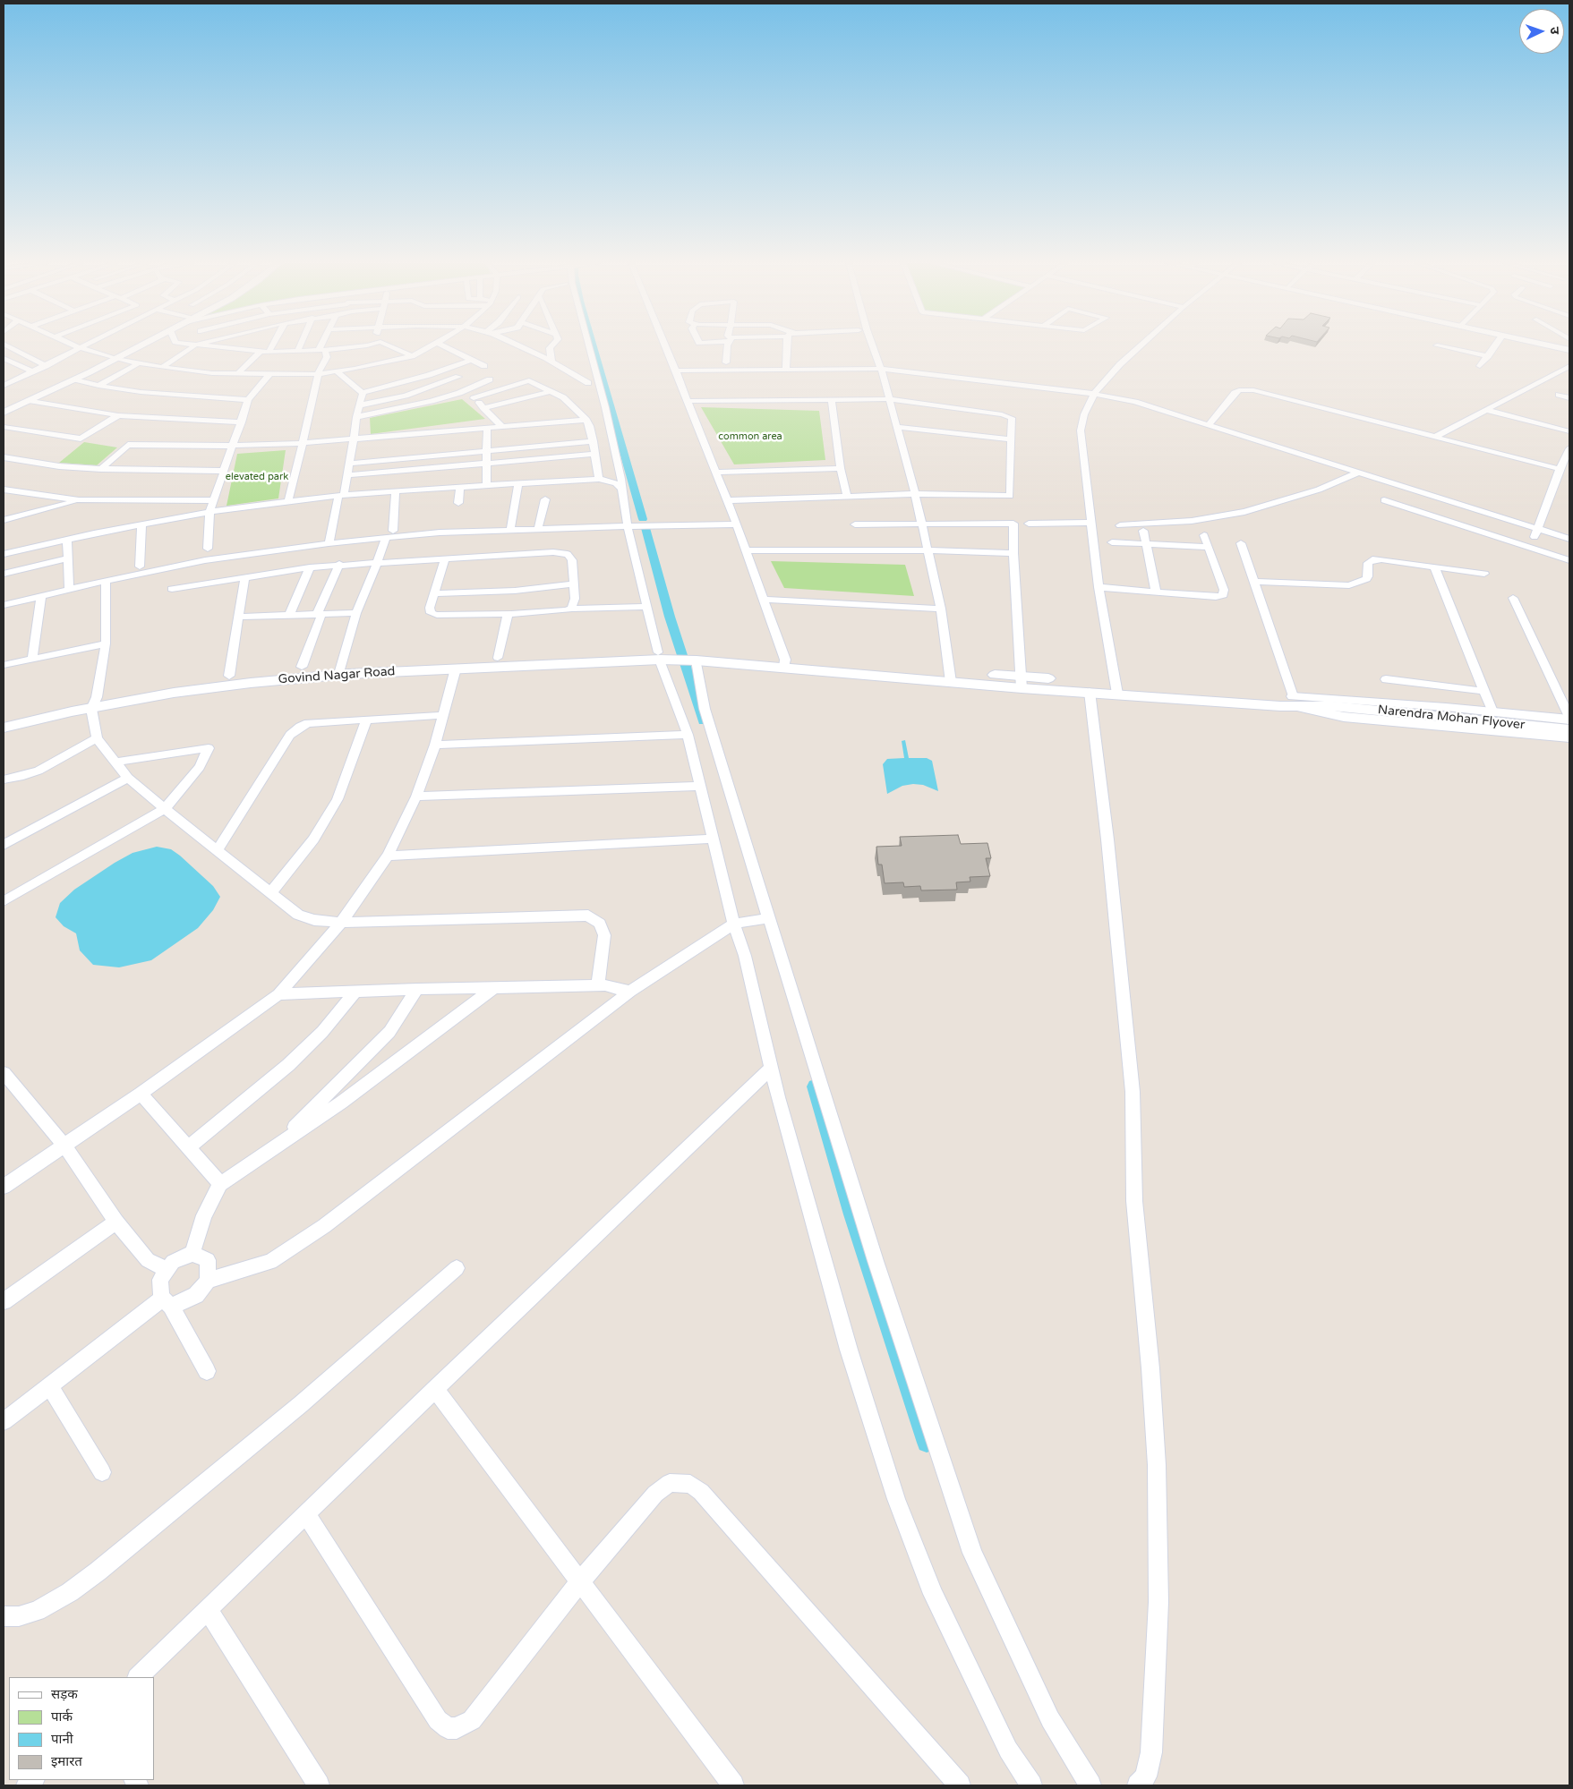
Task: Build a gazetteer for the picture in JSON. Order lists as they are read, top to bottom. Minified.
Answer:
{"streets":{"main road":["Govind Nagar Road","Narendra Mohan Flyover"]},"parks":["common area","elevated park"],"legend":["सड़क","पार्क","पानी","इमारत"],"north":"right"}
